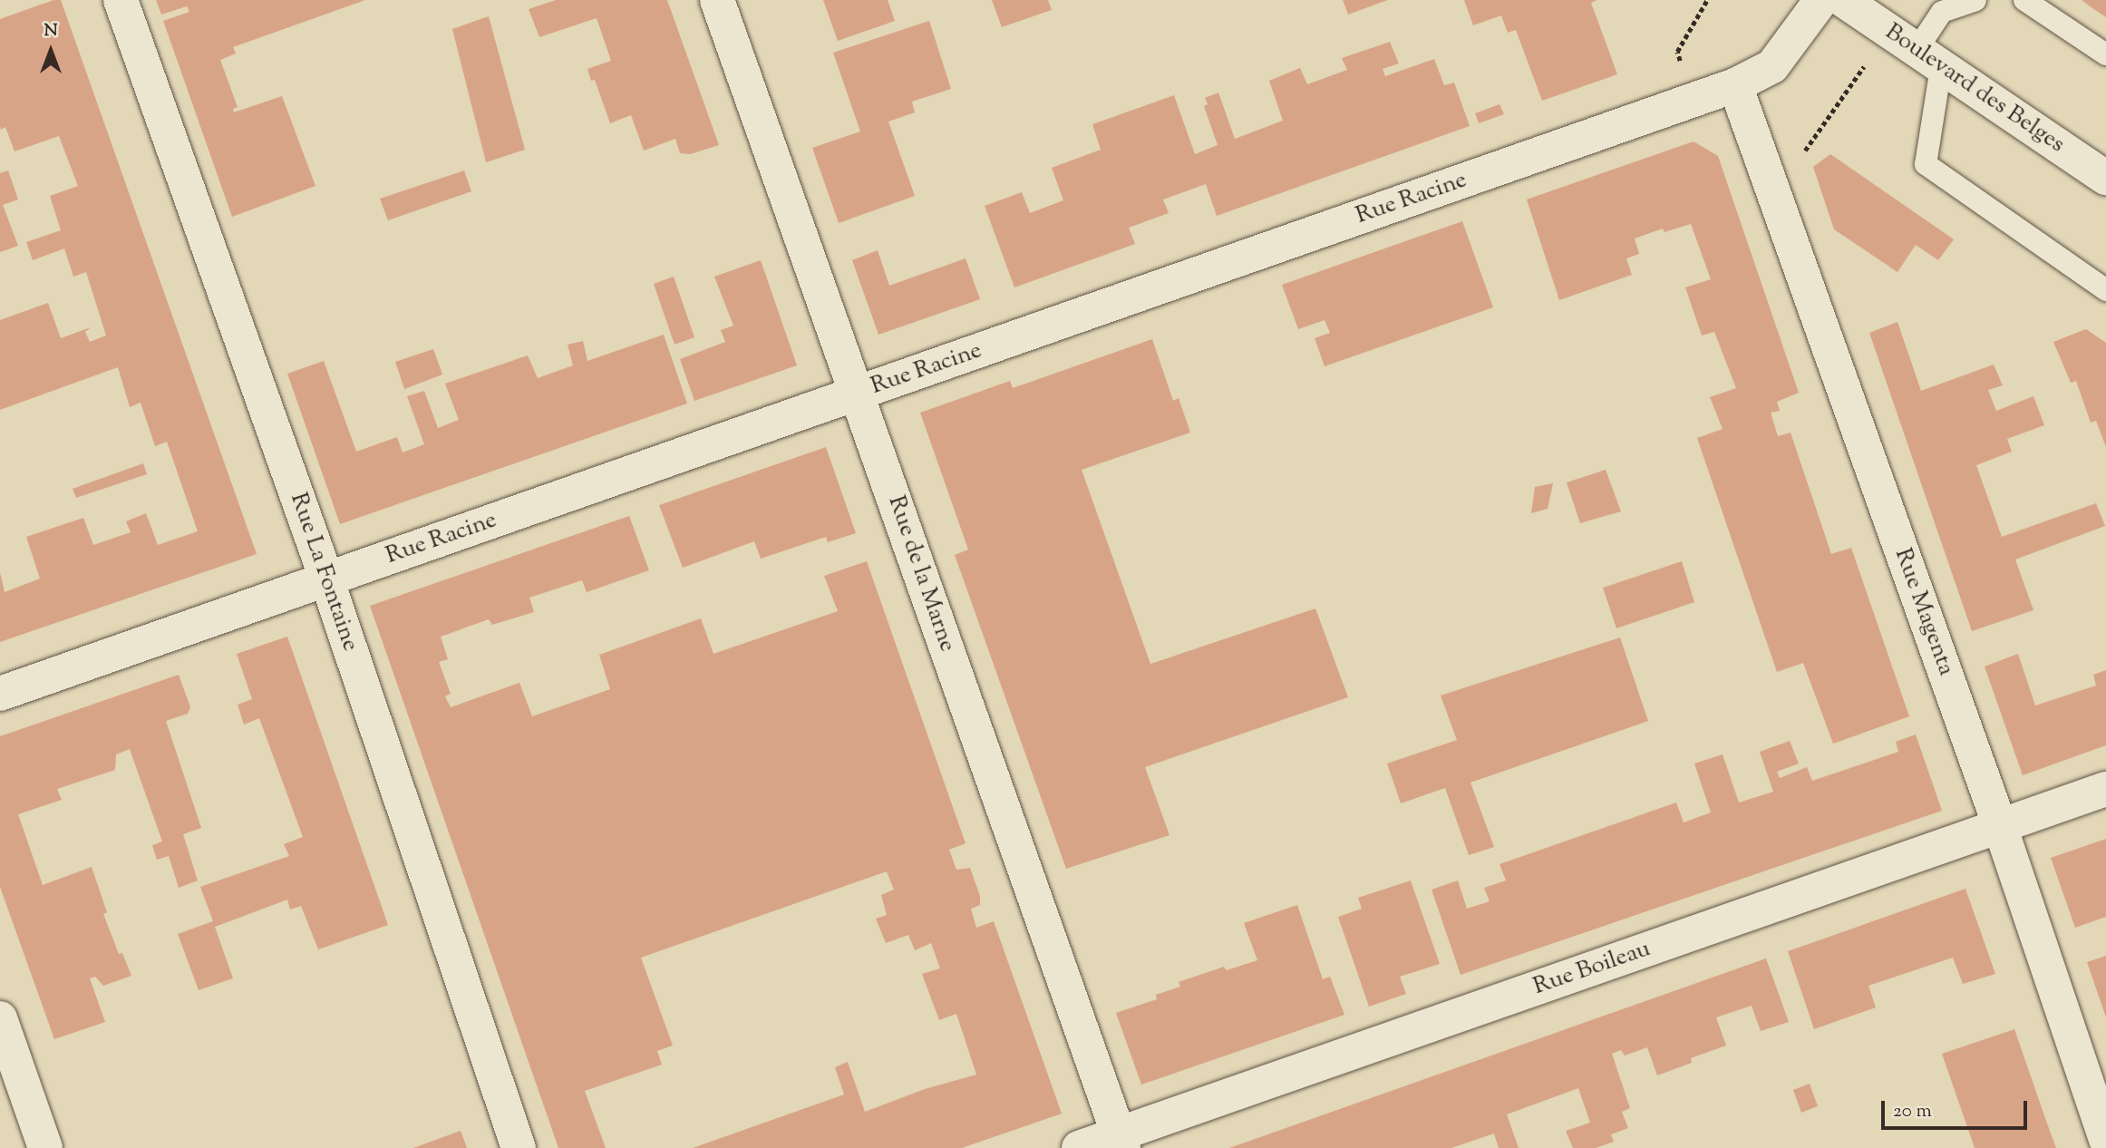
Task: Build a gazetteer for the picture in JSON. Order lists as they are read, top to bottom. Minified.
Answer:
{"streets":{"street":["Boulevard des Belges","Rue Racine","Rue La Fontaine","Rue de la Marne","Rue Magenta","Rue Boileau"]},"crossings":[["Rue Racine","Rue La Fontaine"],["Rue Racine","Rue de la Marne"],["Rue Racine","Rue Magenta"],["Rue de la Marne","Rue Boileau"],["Rue Magenta","Rue Boileau"]],"scale_bar":"20 m","north":"top"}
